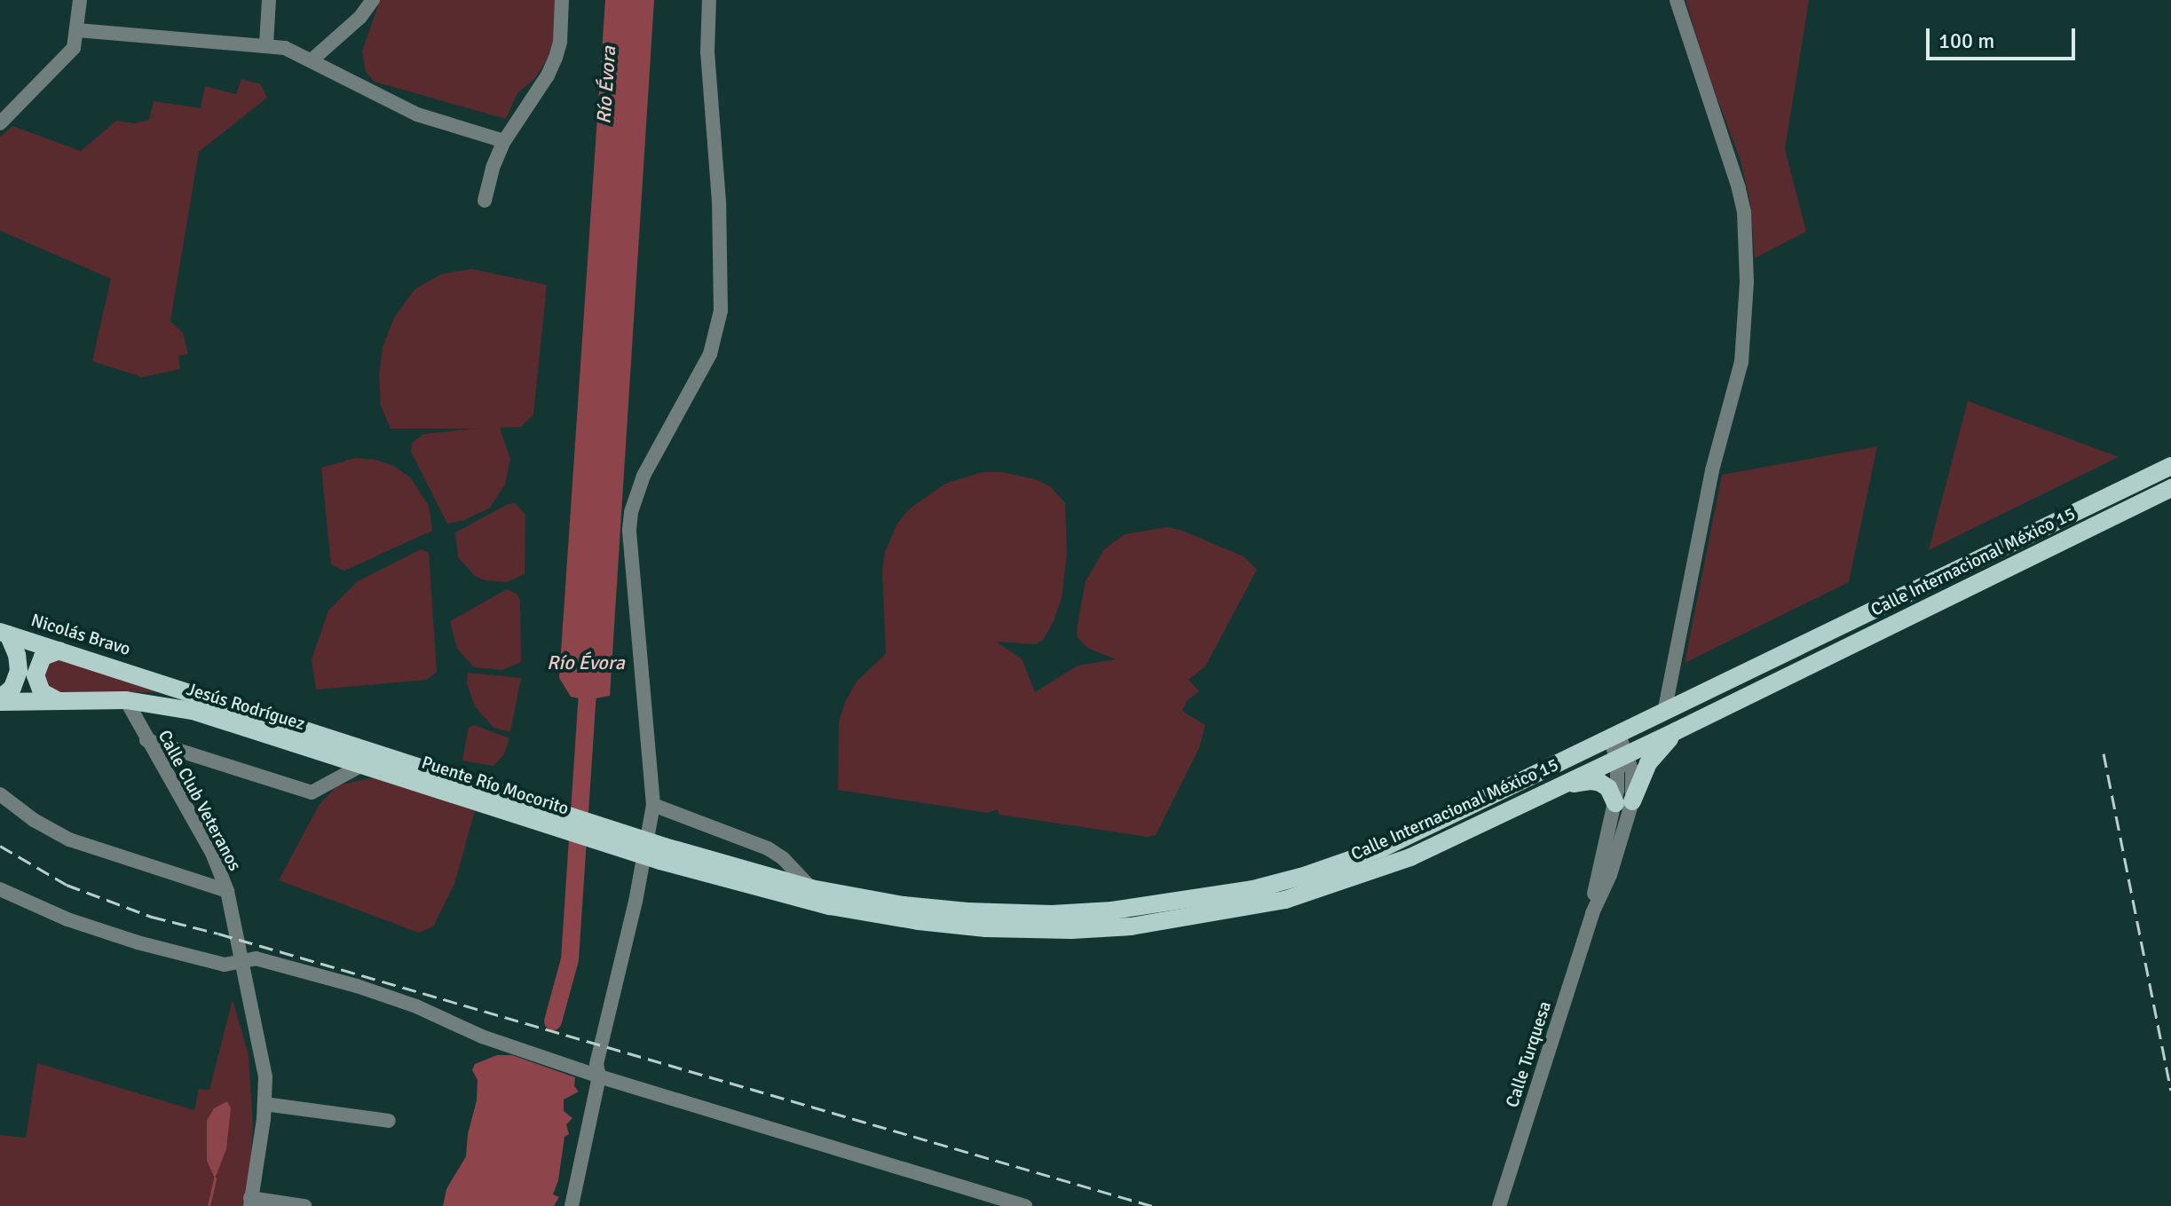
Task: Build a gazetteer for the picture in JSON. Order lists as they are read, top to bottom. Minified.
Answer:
{"streets":{"main road":["Calle Internacional México 15","Nicolás Bravo","Jesús Rodríguez","Puente Río Mocorito"],"street":["Calle Club Veteranos","Calle Turquesa"]},"crossings":[["Calle Internacional México 15","Puente Río Mocorito"],["Calle Internacional México 15","Calle Turquesa"],["Nicolás Bravo","Jesús Rodríguez"],["Nicolás Bravo","Puente Río Mocorito"],["Jesús Rodríguez","Puente Río Mocorito"],["Jesús Rodríguez","Calle Club Veteranos"]],"water":["Río Évora"],"scale_bar":"100 m"}
